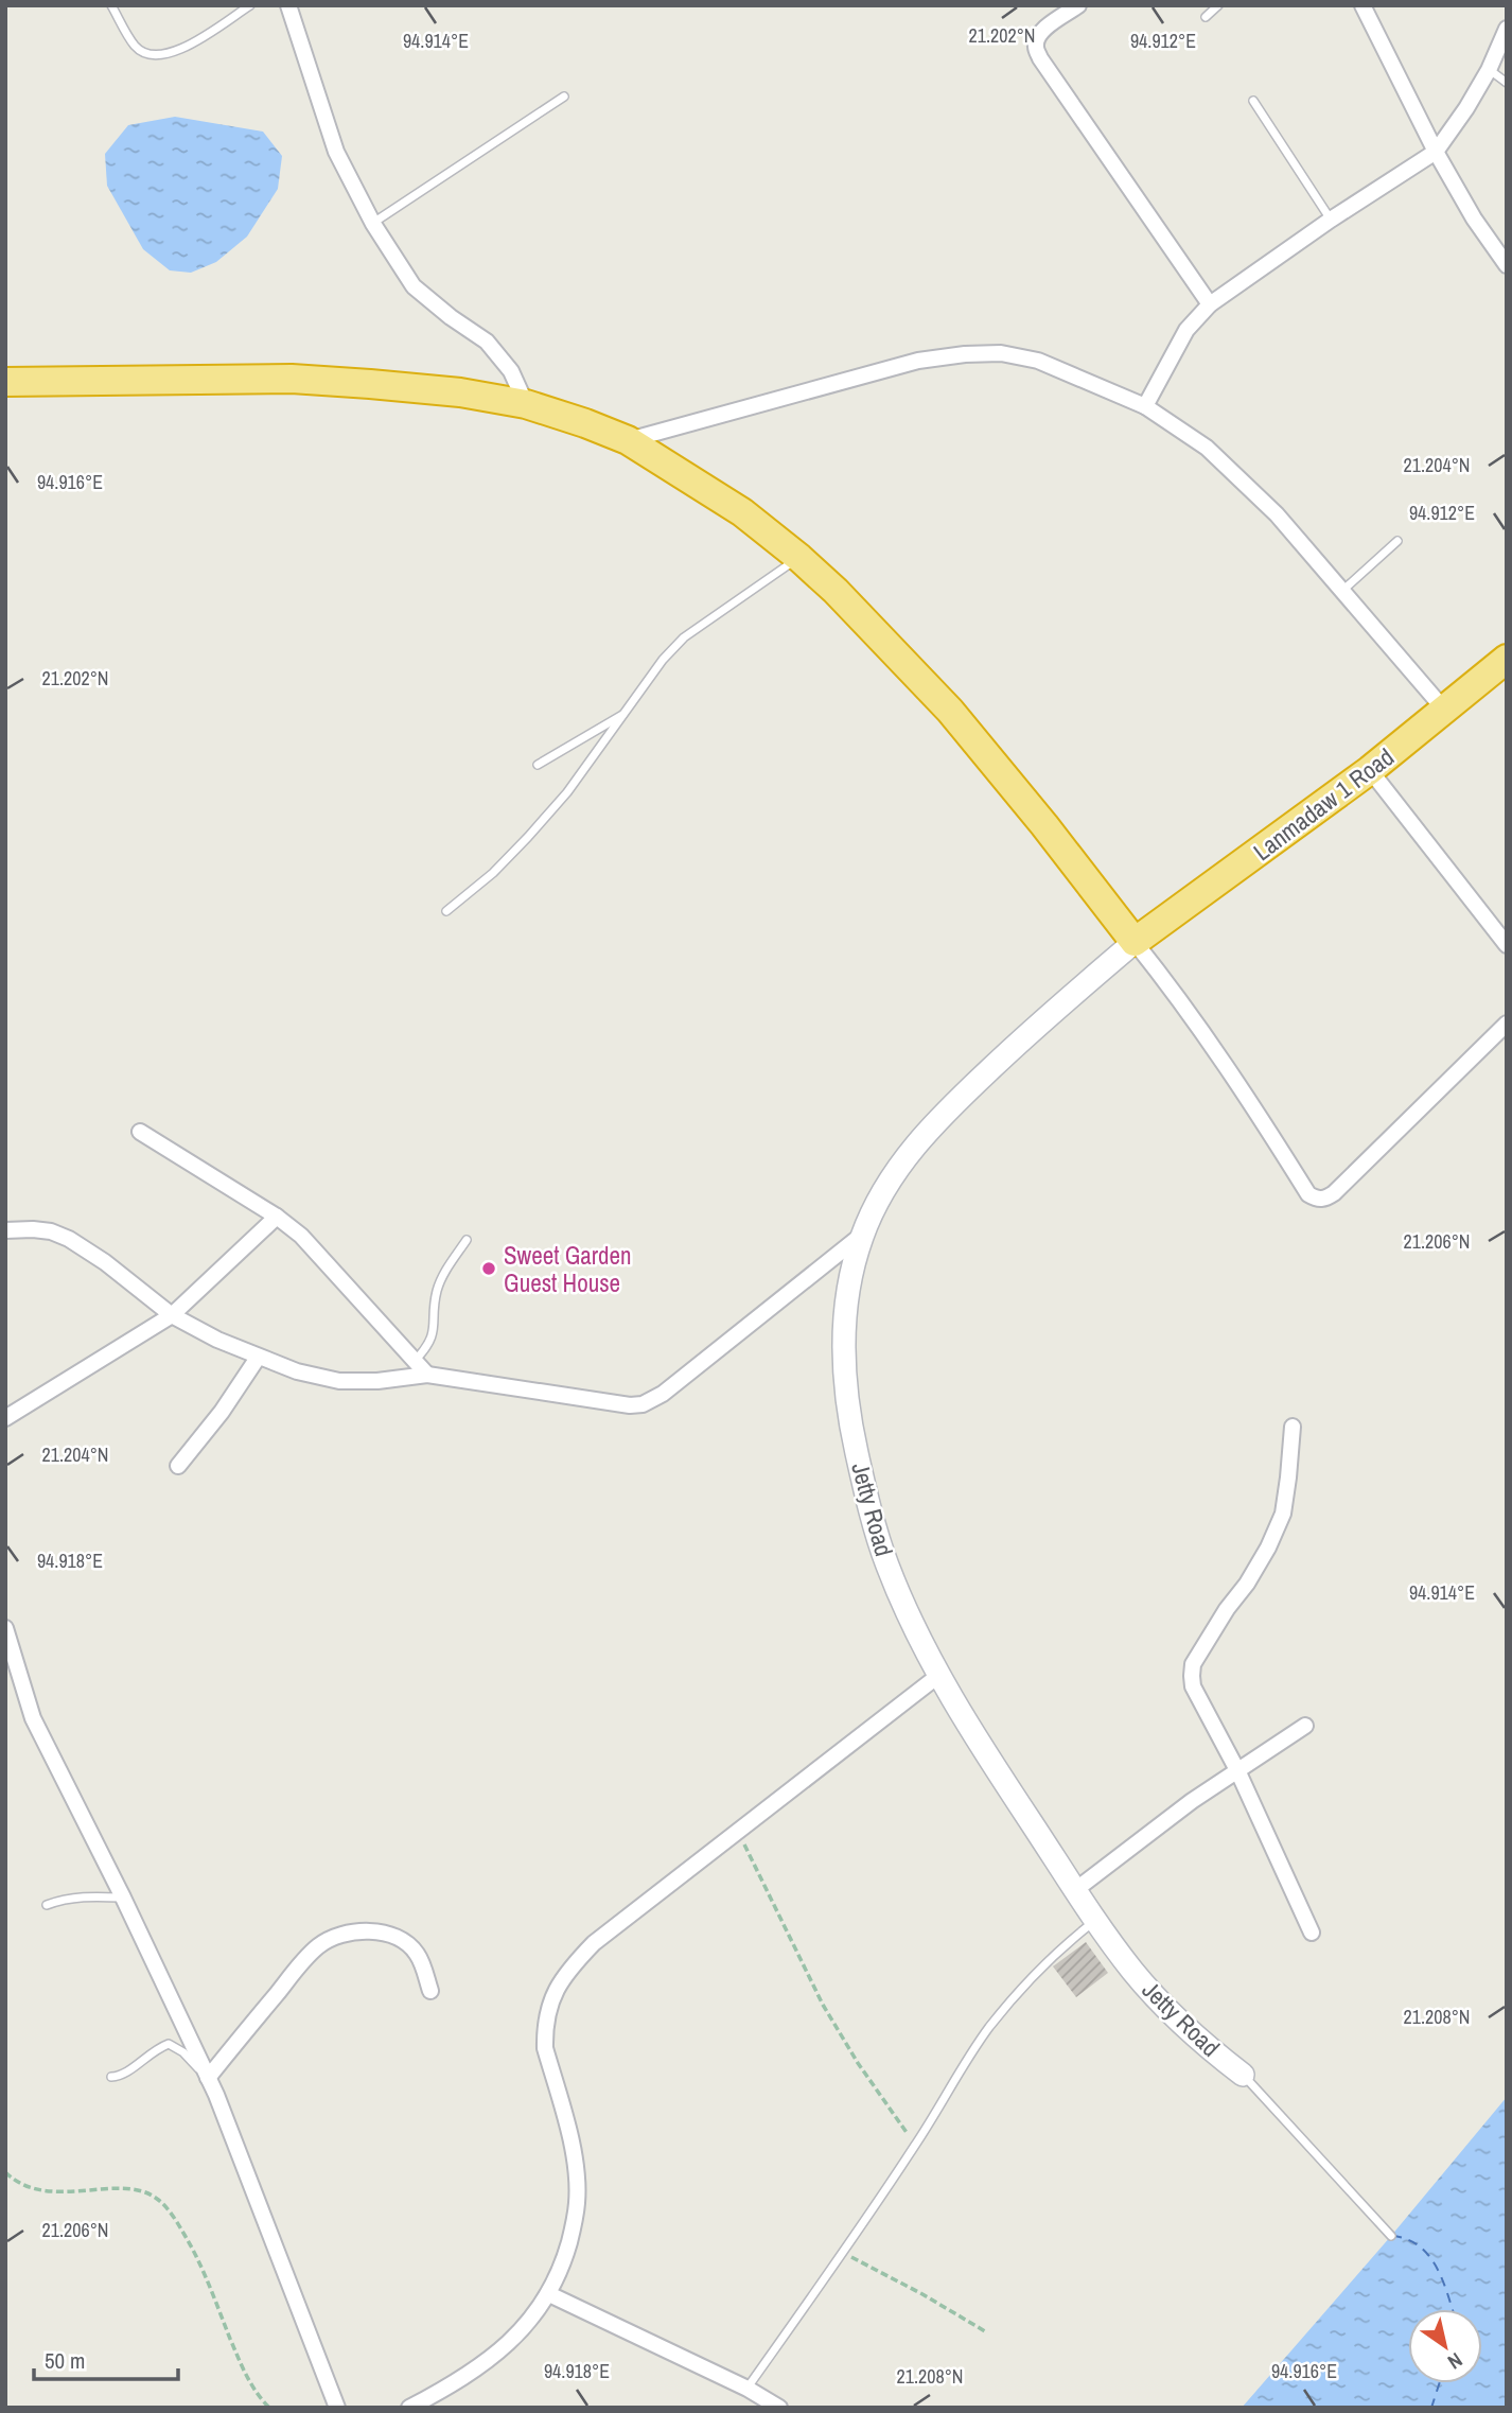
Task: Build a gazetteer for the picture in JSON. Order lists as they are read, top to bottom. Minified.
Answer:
{"streets":{"highway":["Lanmadaw 1 Road"],"street":["Jetty Road"]},"crossings":[["Lanmadaw 1 Road","Jetty Road"]],"places":["Sweet Garden Guest House"],"scale_bar":"50 m","north":"bottom right","coordinates":["21.202°N","94.914°E","94.912°E","21.204°N","94.916°E","21.206°N","94.918°E","21.208°N"]}
